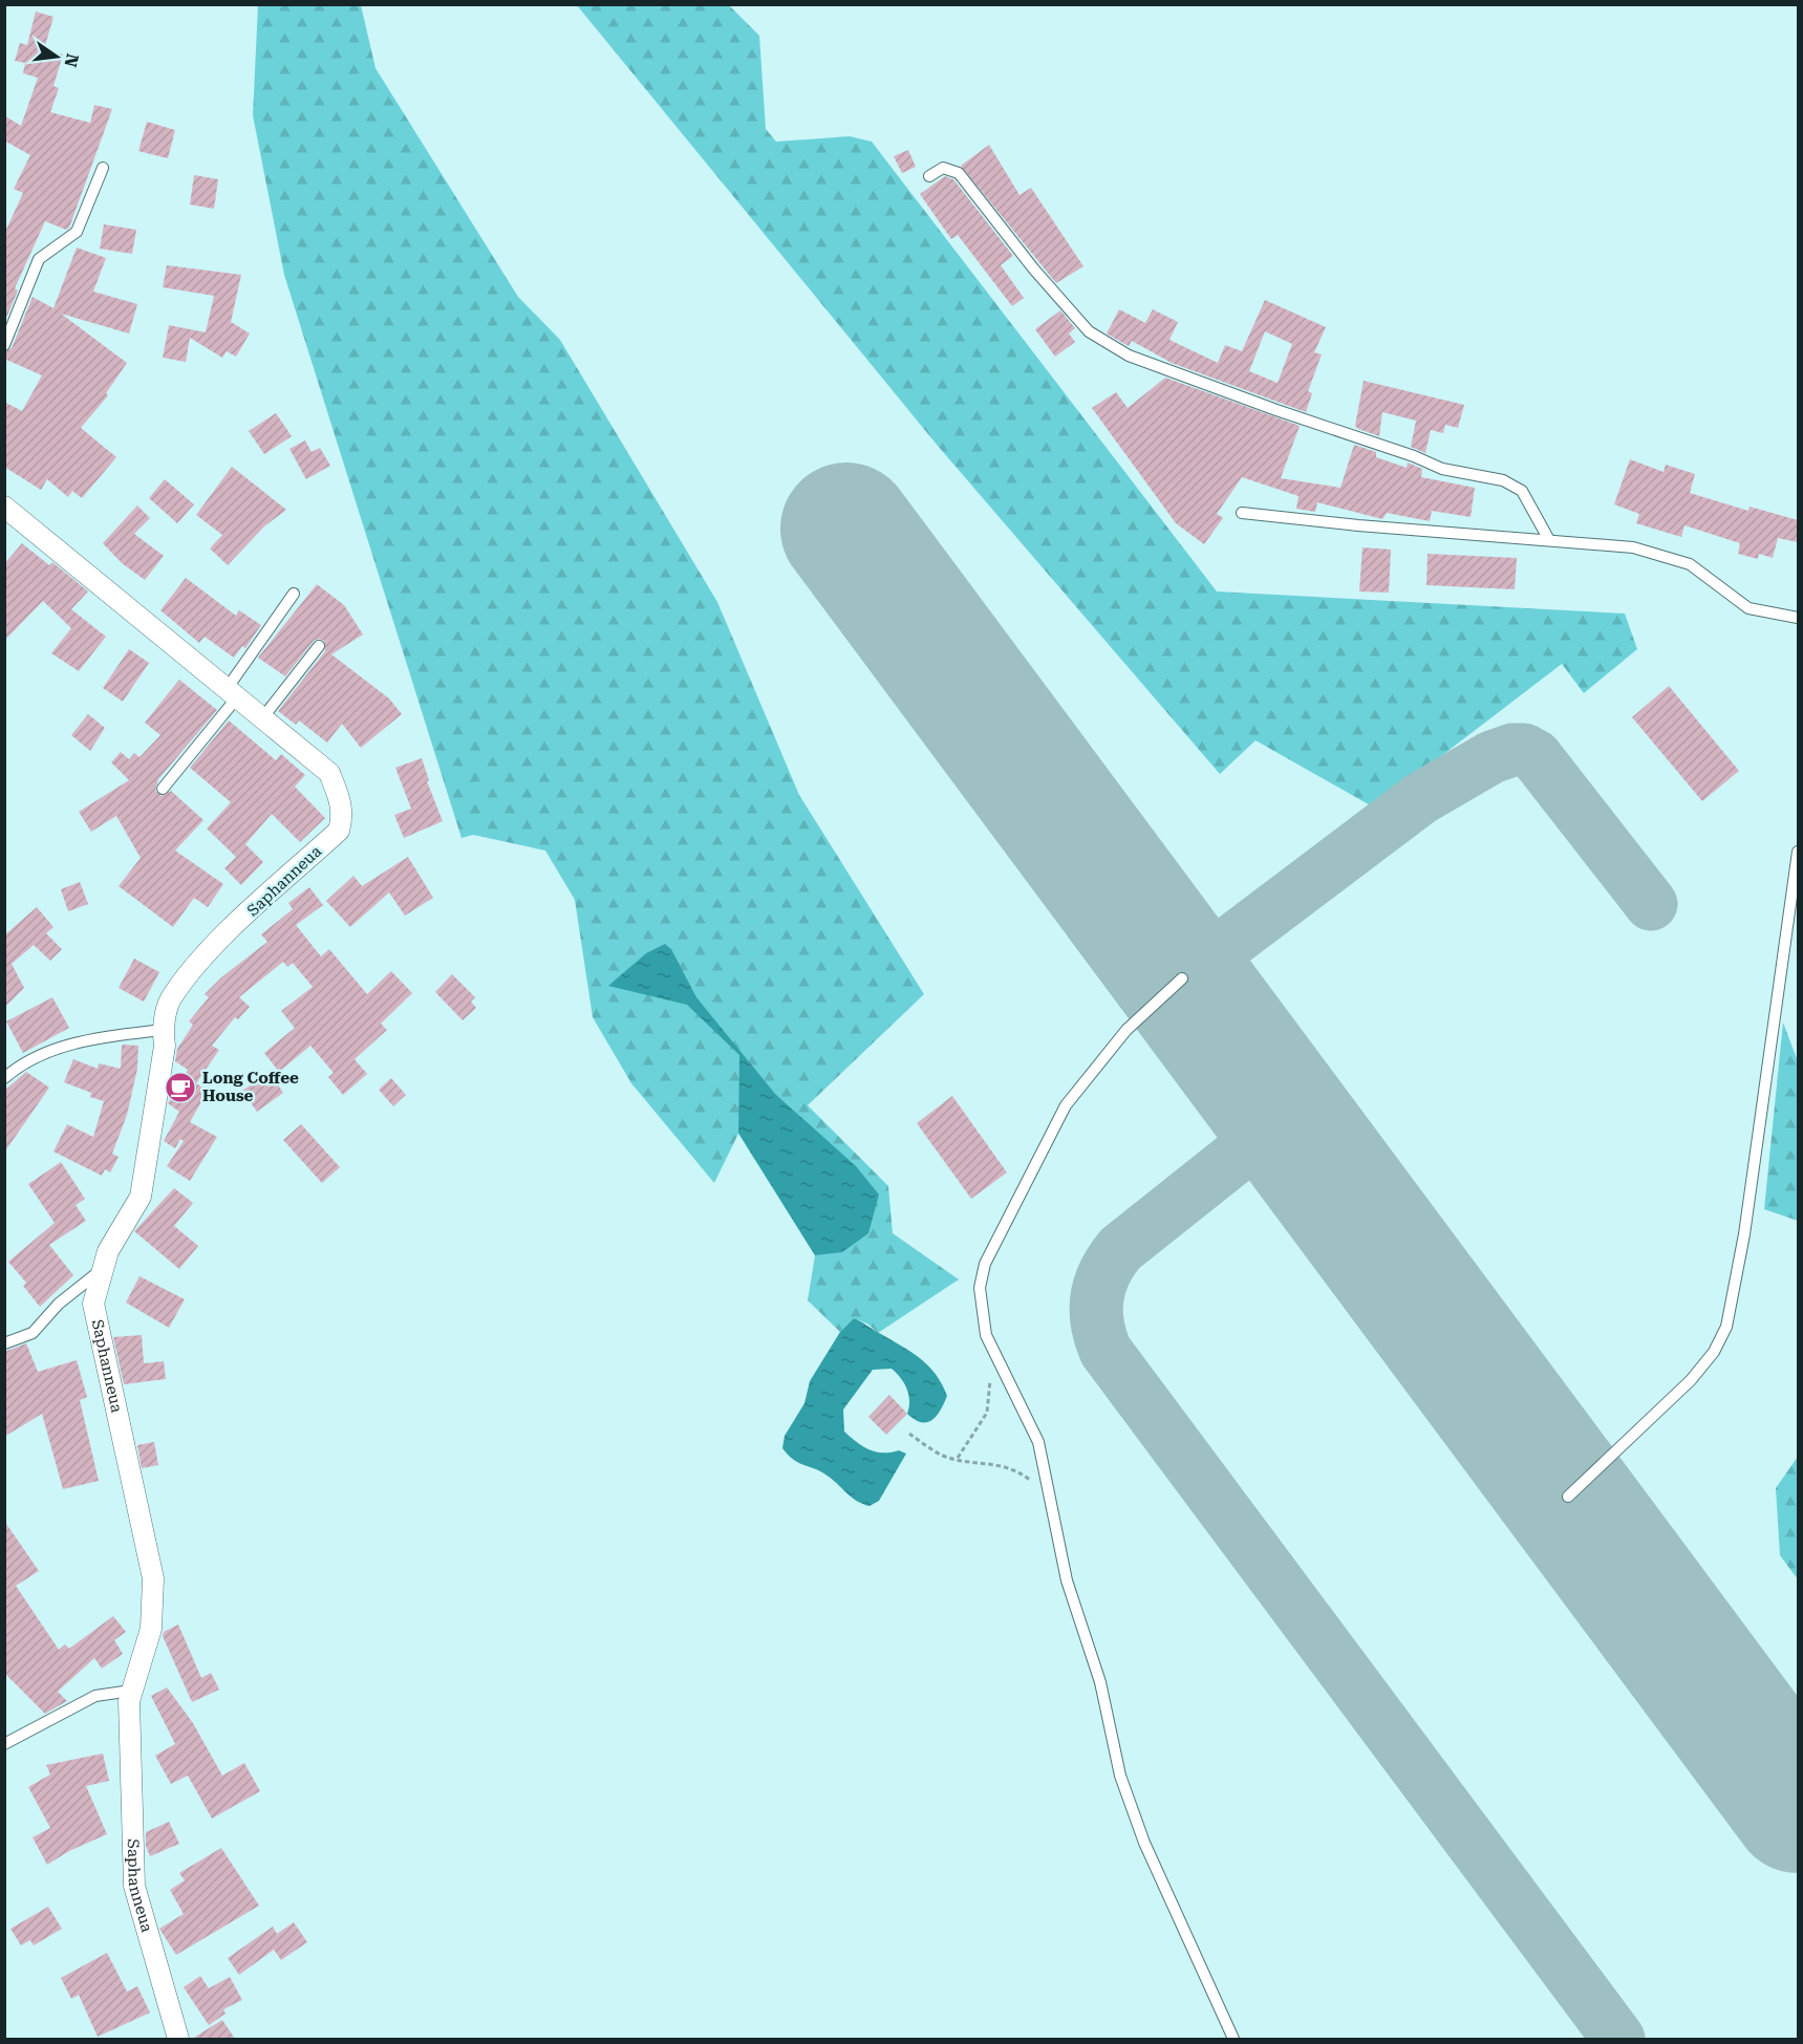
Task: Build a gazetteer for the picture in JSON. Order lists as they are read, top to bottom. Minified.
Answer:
{"streets":{"street":["Saphanneua"]},"places":{"cafe":["Long Coffee House"]},"north":"right"}
